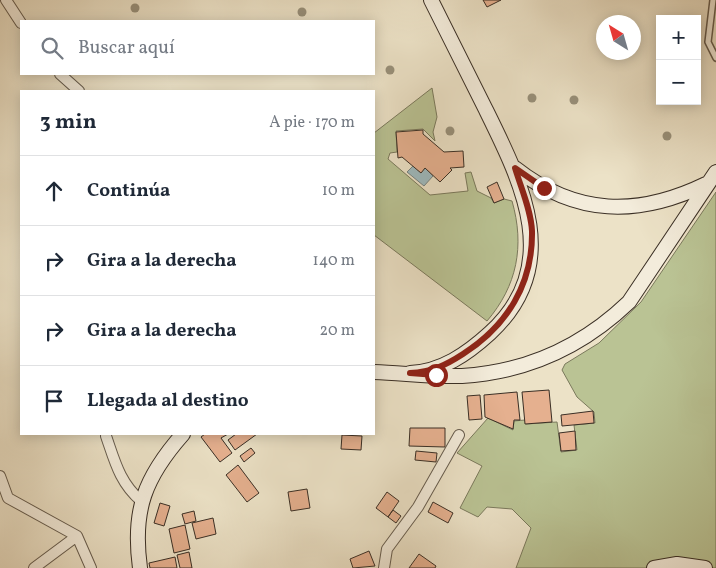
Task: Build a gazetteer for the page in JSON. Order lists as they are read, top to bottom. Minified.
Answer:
{"north":"top left","page":{"map_buttons":["+","−"],"search":"Buscar aquí","heading":["3 min","A pie · 170 m"],"list":[["Continúa","10 m"],["Gira a la derecha","140 m"],["Gira a la derecha","20 m"],"Llegada al destino"]}}
